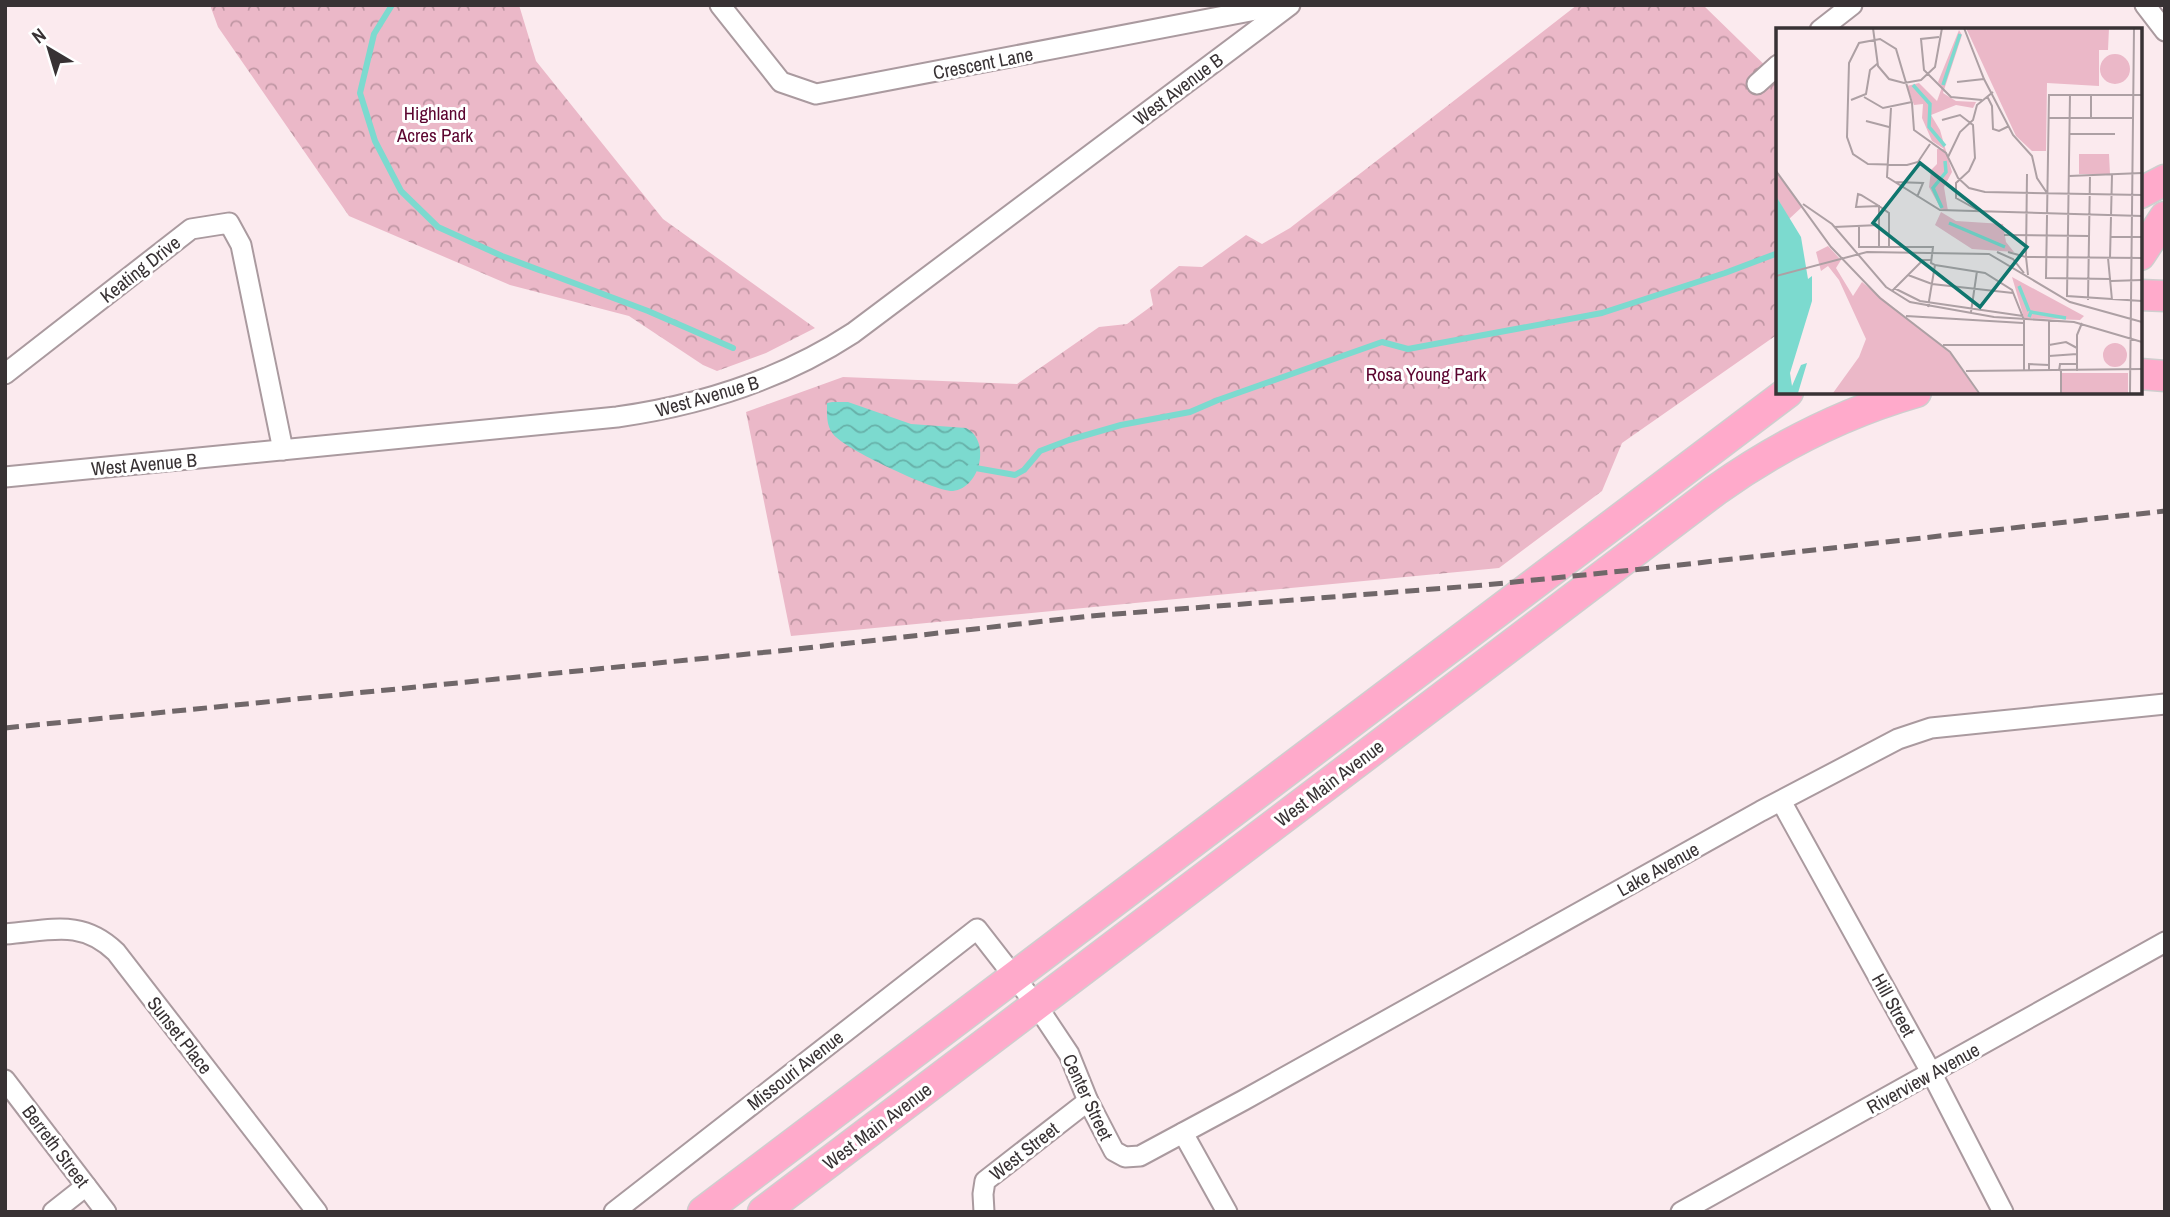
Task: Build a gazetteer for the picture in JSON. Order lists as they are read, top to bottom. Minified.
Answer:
{"streets":{"main road":["West Main Avenue"],"street":["Crescent Lane","West Avenue B","Keating Drive","Lake Avenue","Hill Street","Sunset Place","Missouri Avenue","Riverview Avenue","Center Street","Berreth Street","West Street"]},"crossings":[["West Avenue B","Keating Drive"],["West Main Avenue","Center Street"],["Lake Avenue","Hill Street"],["Lake Avenue","Center Street"],["Hill Street","Riverview Avenue"],["Missouri Avenue","Center Street"],["Center Street","West Street"]],"parks":["Highland Acres Park","Rosa Young Park"],"north":"top left"}
